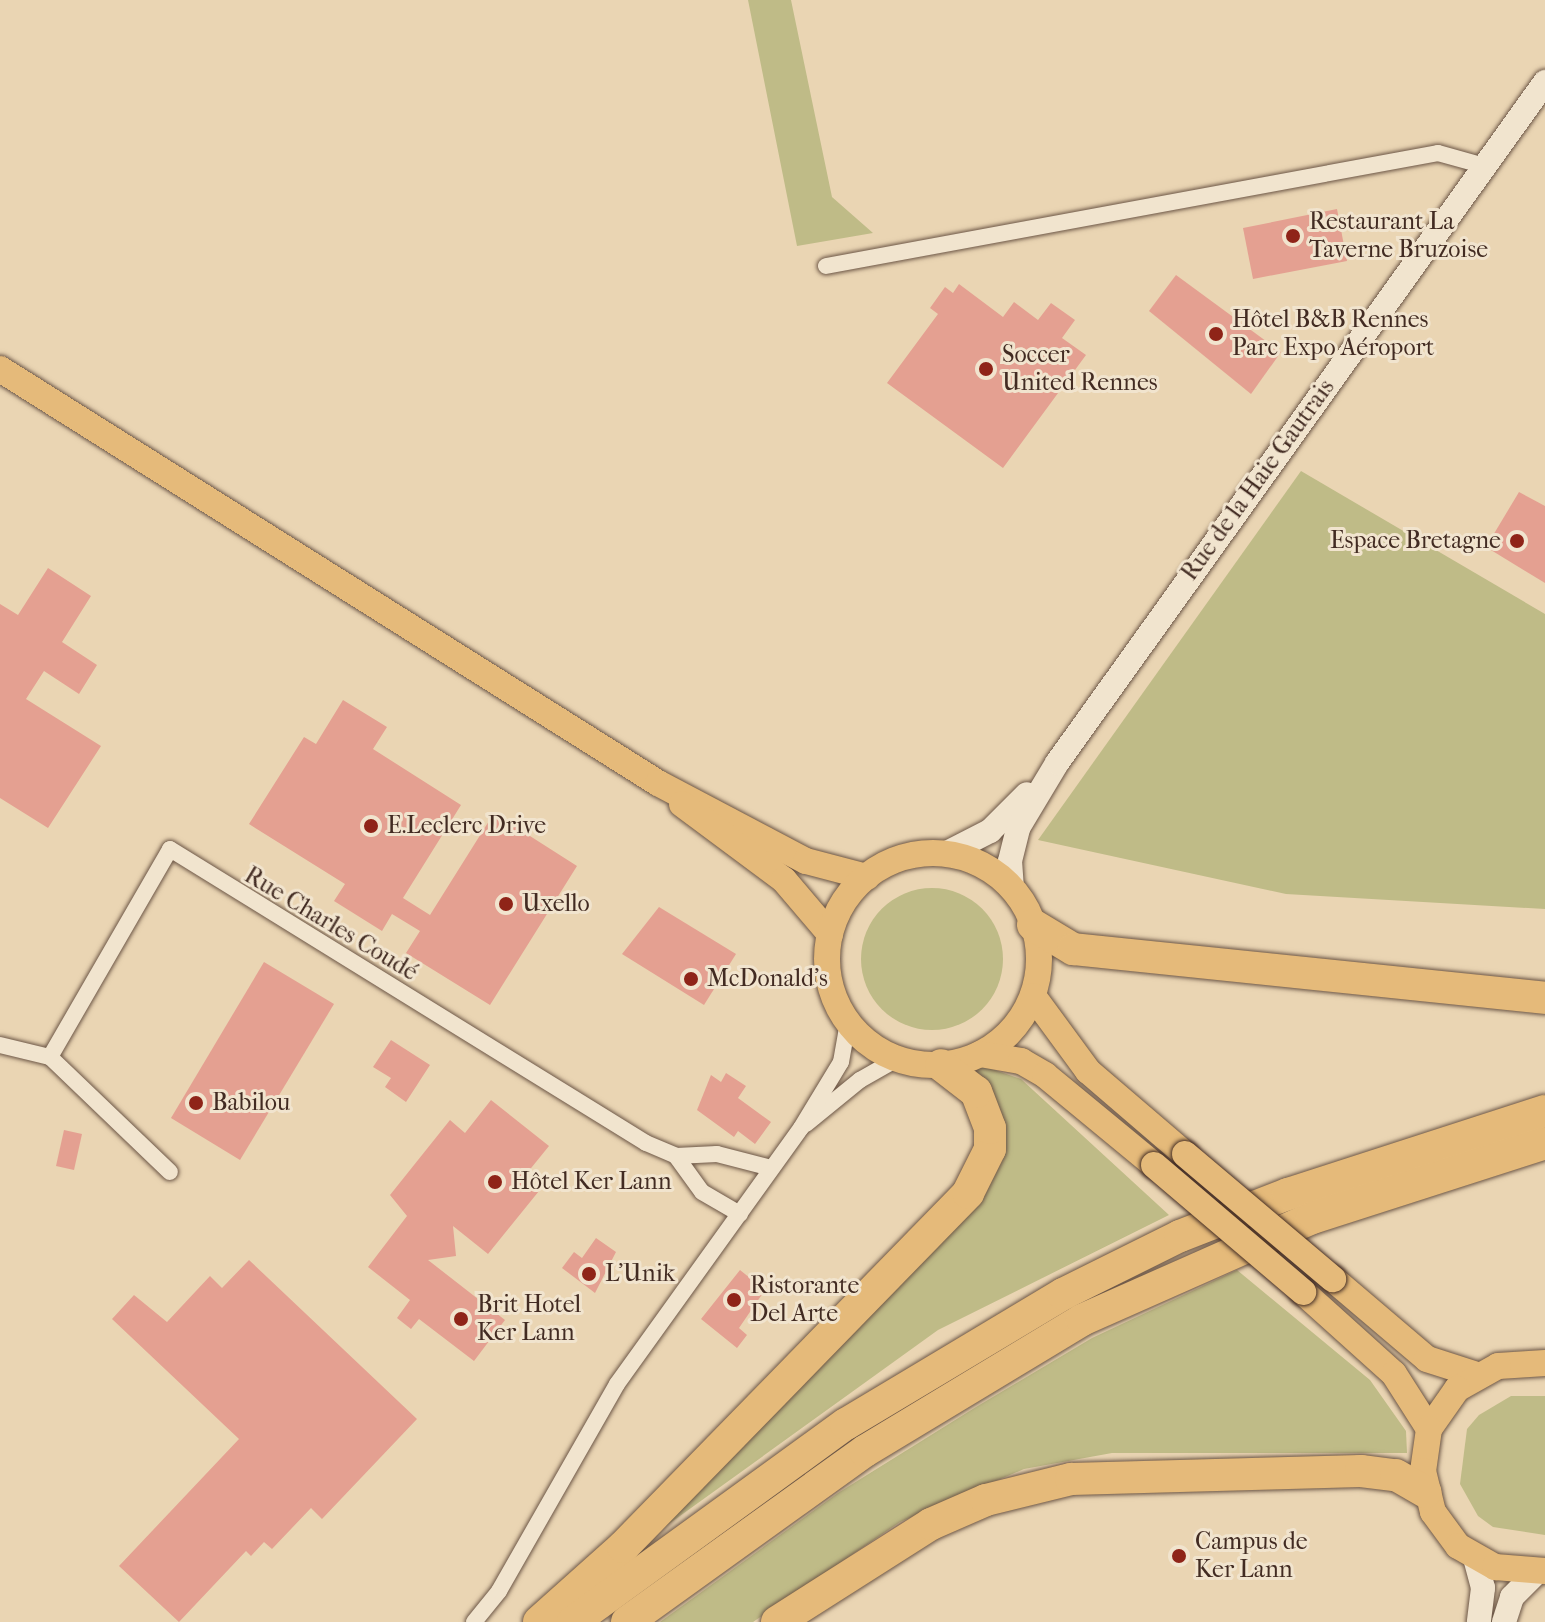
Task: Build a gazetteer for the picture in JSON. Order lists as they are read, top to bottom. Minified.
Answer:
{"streets":{"street":["Rue de la Haie Gautrais","Rue Charles Coudé"]},"places":["Restaurant La Taverne Bruzoise","Hôtel B&B Rennes Parc Expo Aéroport","Soccer United Rennes","Espace Bretagne","E.Leclerc Drive","Uxello","McDonald's","Babilou","Hôtel Ker Lann","L'Unik","Ristorante Del Arte","Brit Hotel Ker Lann","Campus de Ker Lann"]}
